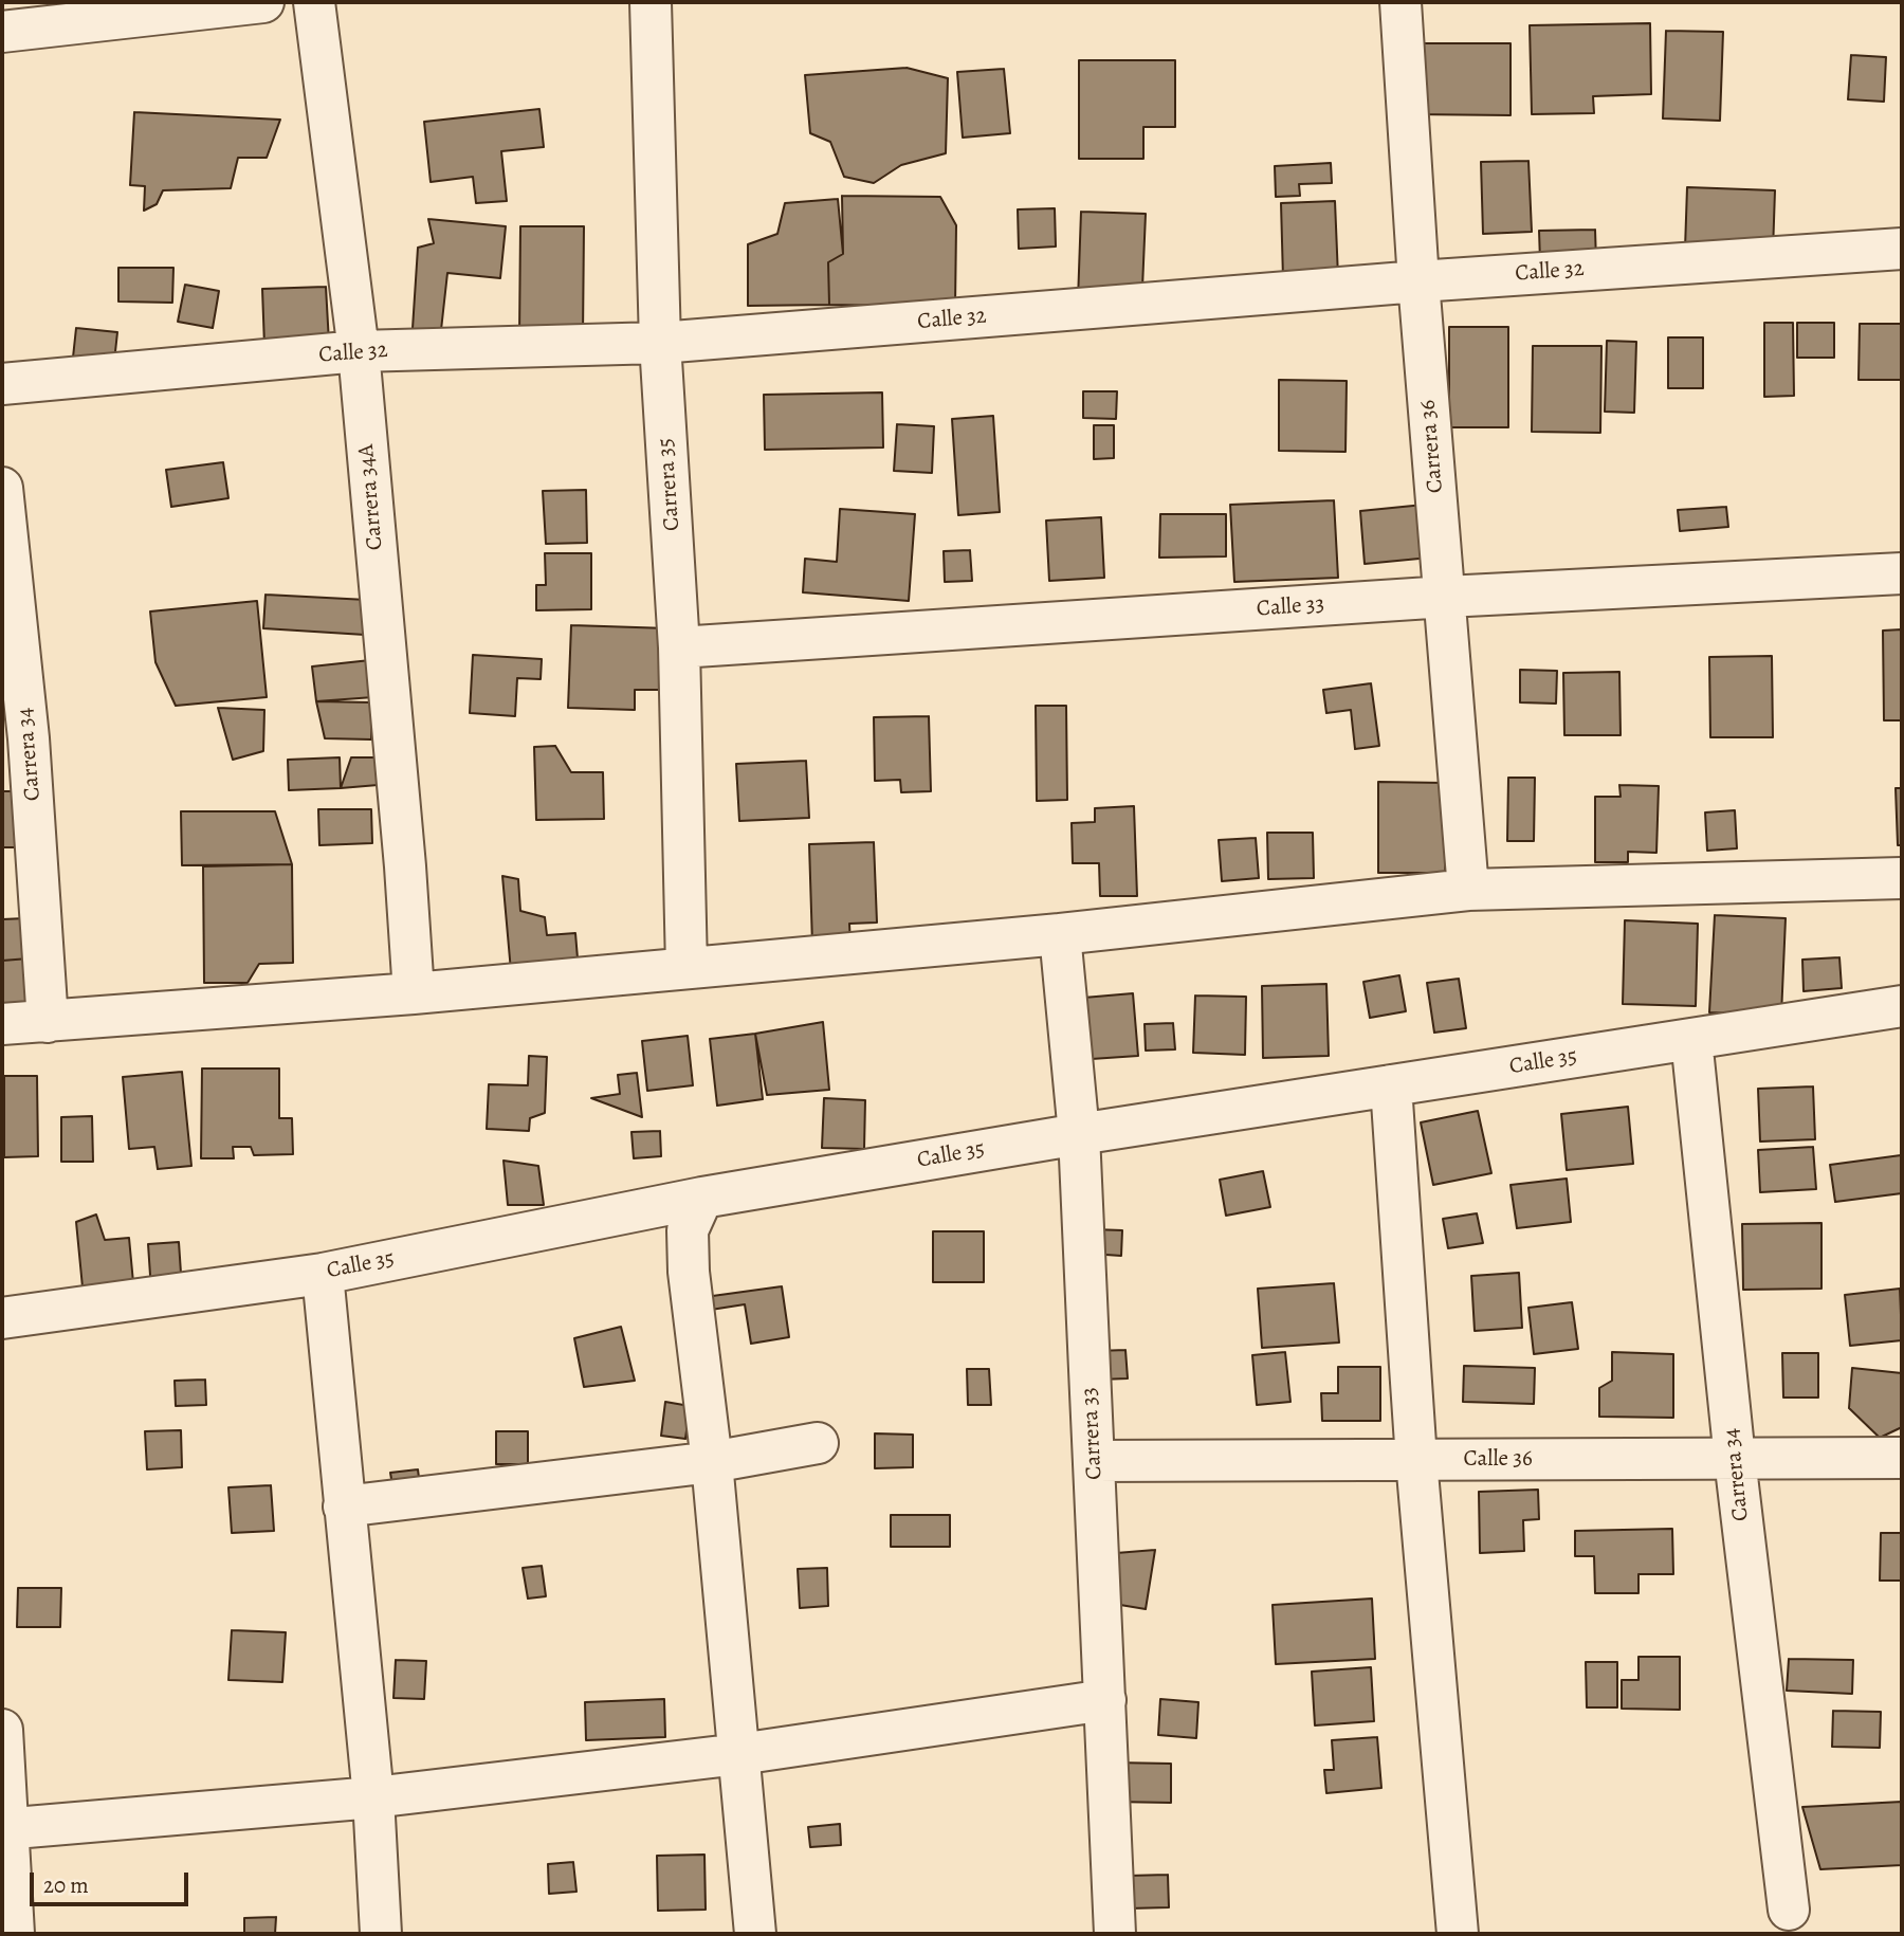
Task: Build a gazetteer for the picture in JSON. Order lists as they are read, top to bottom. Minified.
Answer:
{"streets":{"street":["Calle 32","Carrera 36","Carrera 35","Carrera 34A","Calle 33","Carrera 34","Calle 35","Carrera 33","Calle 36"]},"crossings":[["Calle 32","Carrera 36"],["Calle 32","Carrera 35"],["Calle 32","Carrera 34A"],["Carrera 36","Calle 33"],["Carrera 35","Calle 33"],["Carrera 34","Calle 35"],["Carrera 34","Calle 36"],["Calle 35","Carrera 33"],["Carrera 33","Calle 36"]],"scale_bar":"20 m"}
